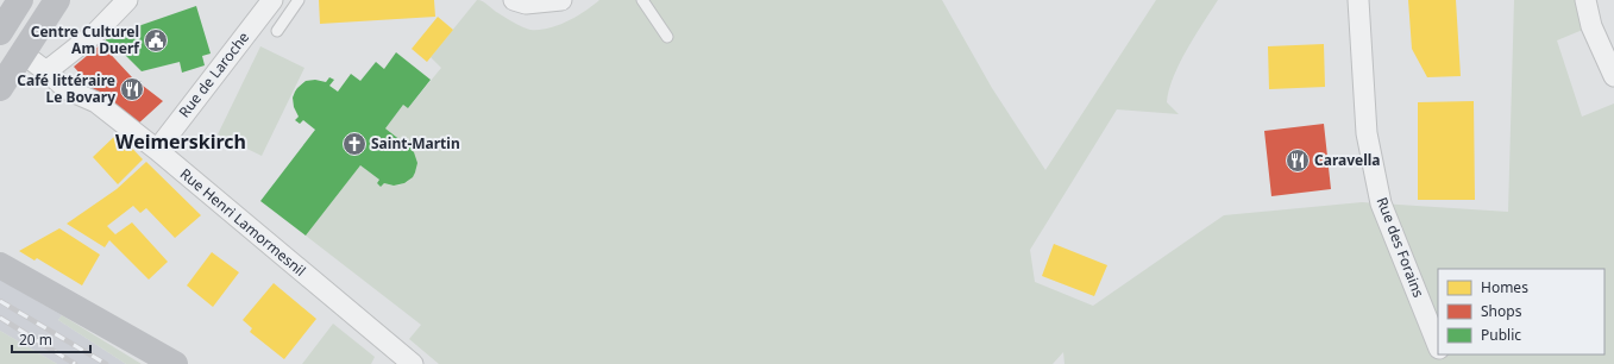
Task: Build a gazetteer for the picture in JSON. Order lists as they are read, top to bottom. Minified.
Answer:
{"streets":{"street":["Rue de Laroche","Rue Henri Lamormesnil","Rue des Forains"]},"crossings":[["Rue de Laroche","Rue Henri Lamormesnil"]],"districts":["Weimerskirch"],"places":{"public building":["Centre Culturel Am Duerf"],"restaurant":["Café littéraire Le Bovary","Caravella"],"church":["Saint-Martin"]},"legend":["Homes","Shops","Public"],"scale_bar":"20 m"}
